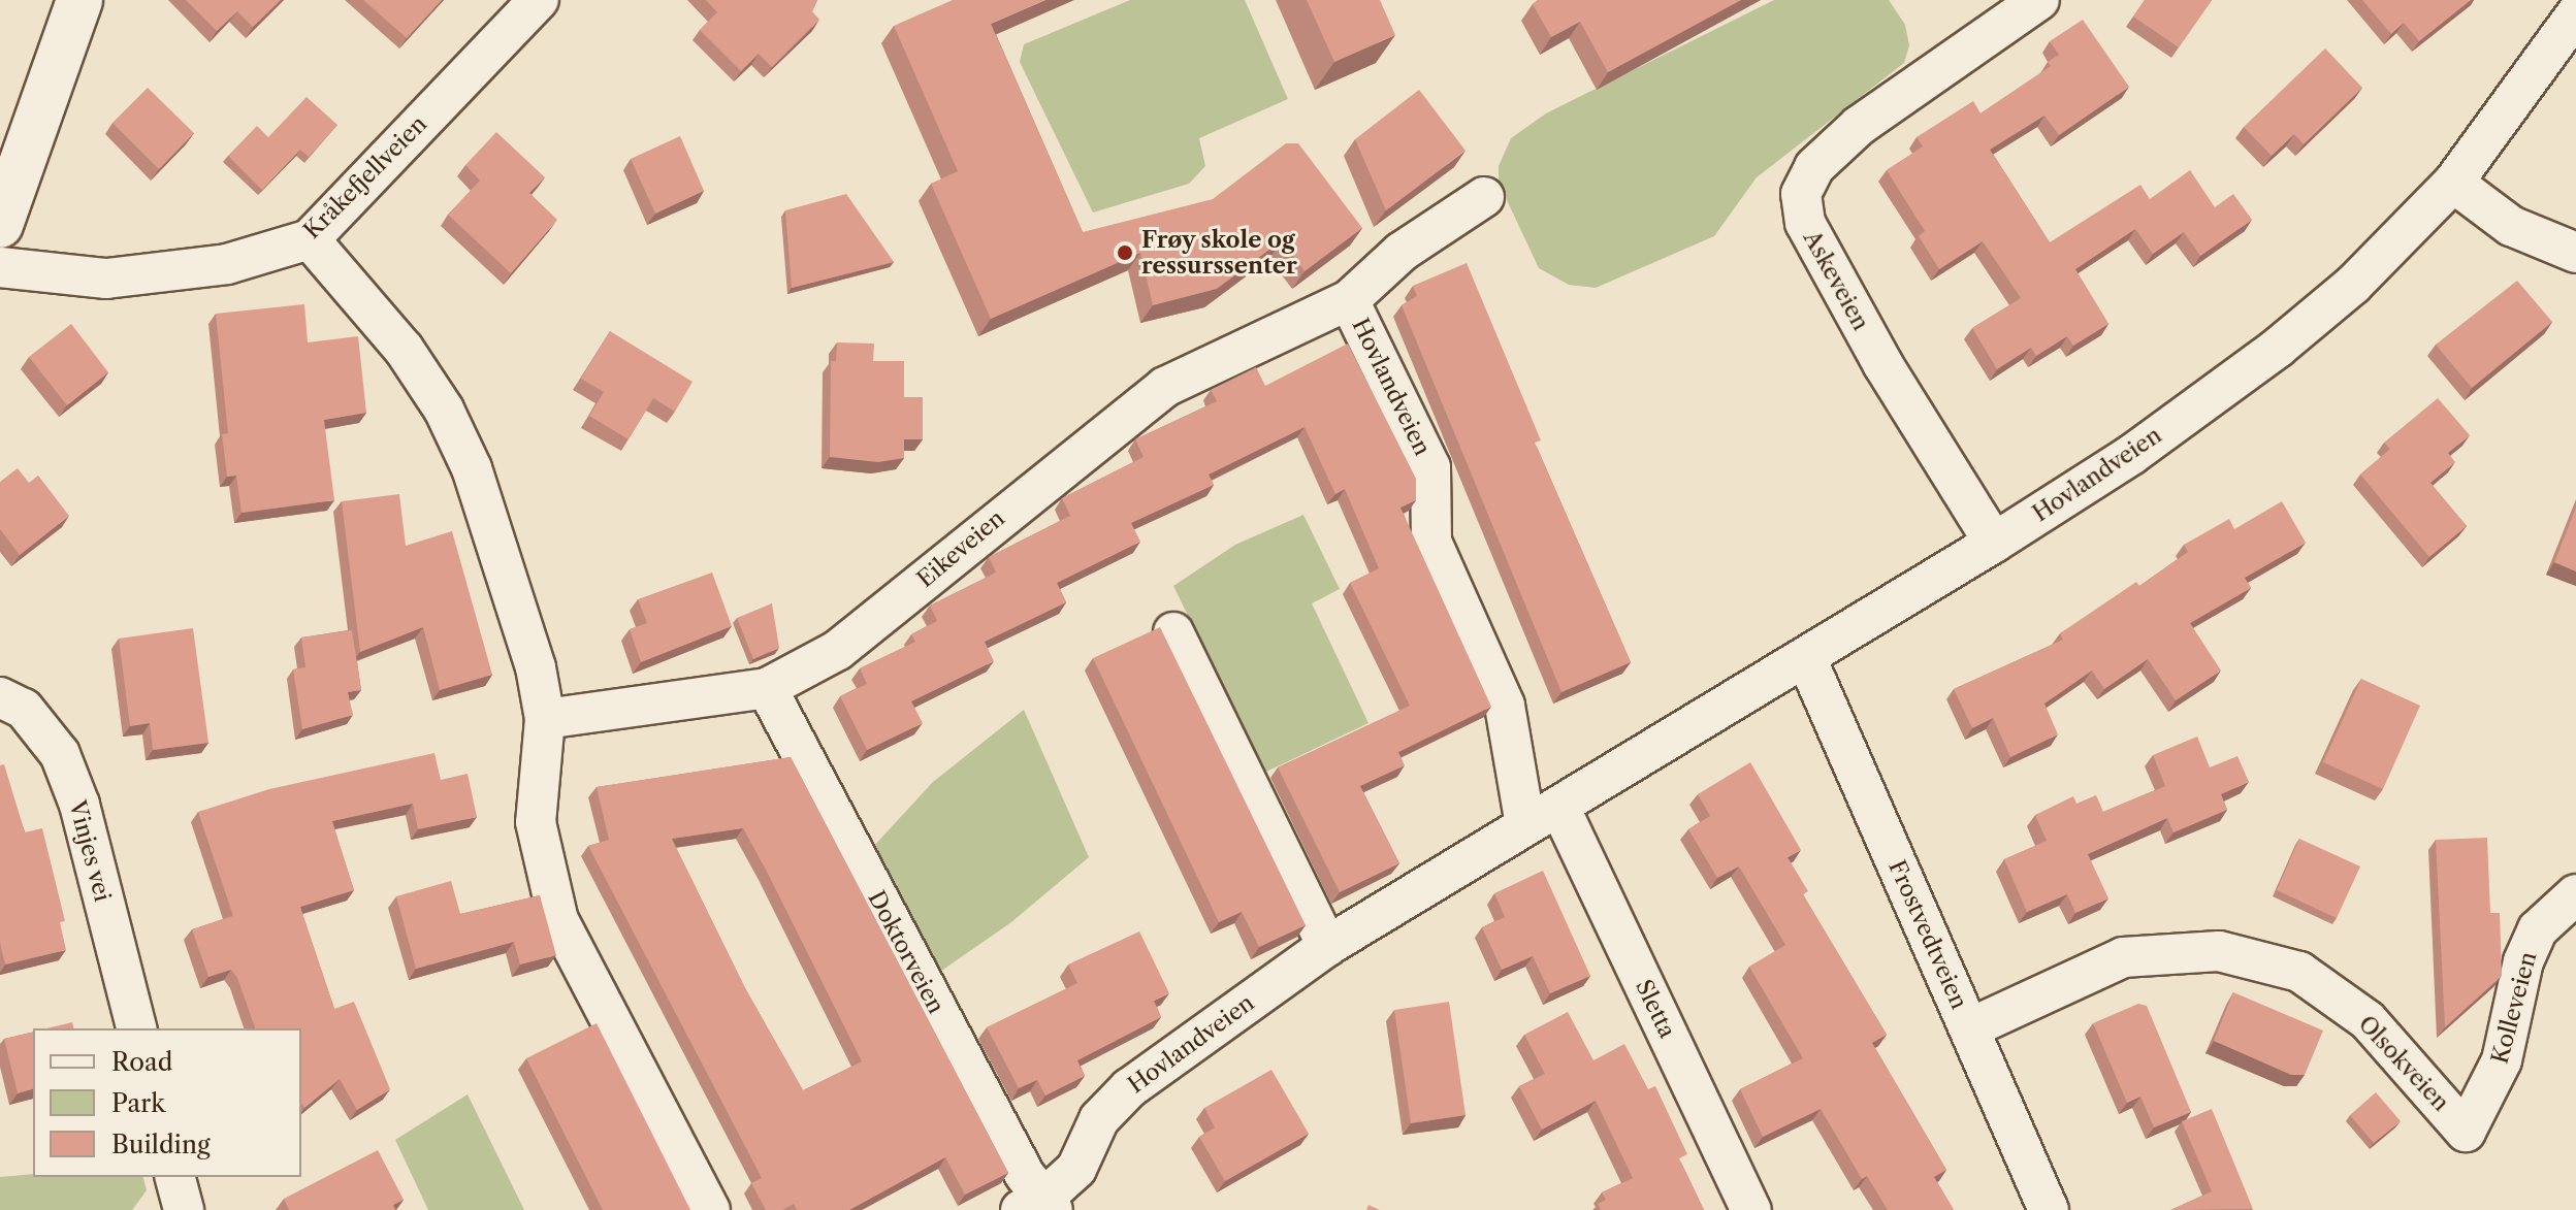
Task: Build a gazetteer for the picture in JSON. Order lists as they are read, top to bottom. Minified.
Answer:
{"streets":{"street":["Kråkefjellveien","Askeveien","Hovlandveien","Eikeveien","Vinjes vei","Frostvedtveien","Doktorveien","Kolleveien","Sletta","Olsokveien"]},"crossings":[["Askeveien","Hovlandveien"],["Hovlandveien","Eikeveien"],["Hovlandveien","Frostvedtveien"],["Hovlandveien","Doktorveien"],["Hovlandveien","Sletta"],["Eikeveien","Doktorveien"],["Frostvedtveien","Olsokveien"],["Kolleveien","Olsokveien"]],"places":["Frøy skole og ressurssenter"],"legend":["Road","Park","Building"]}
